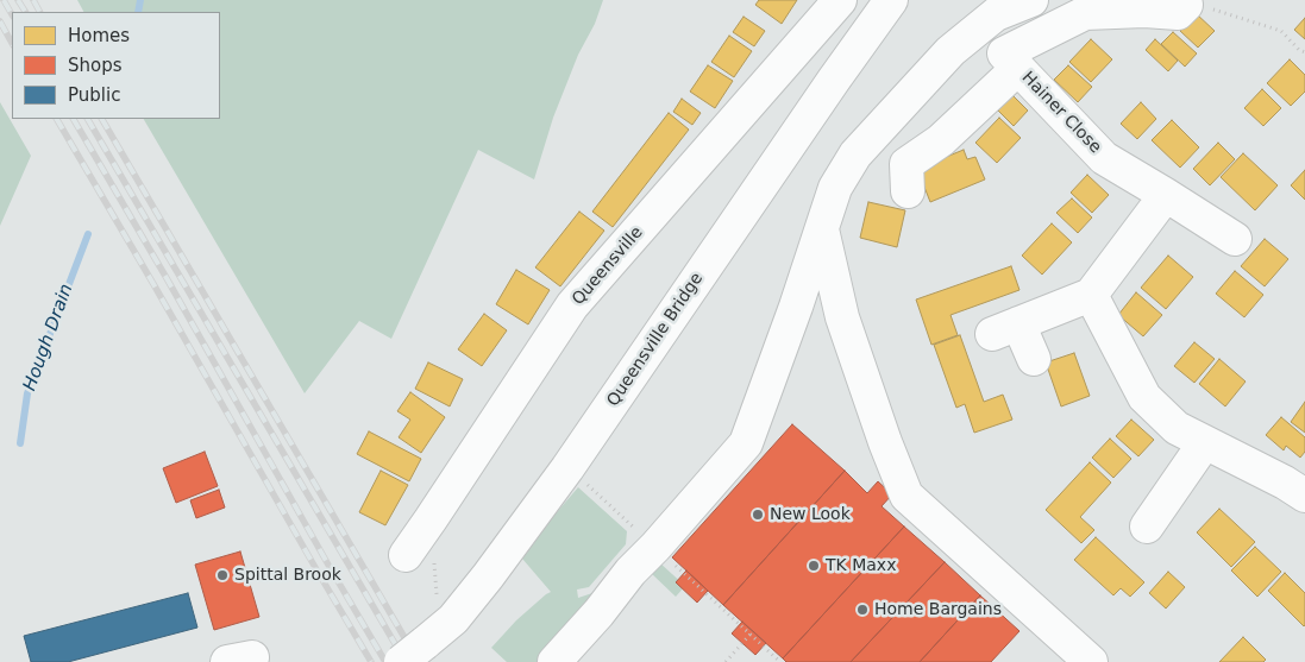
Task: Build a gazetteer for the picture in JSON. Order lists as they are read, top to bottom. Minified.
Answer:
{"streets":{"main road":["Hainer Close","Queensville","Queensville Bridge"]},"water":["Hough Drain"],"places":["New Look","TK Maxx","Spittal Brook","Home Bargains"],"legend":["Homes","Shops","Public"]}
